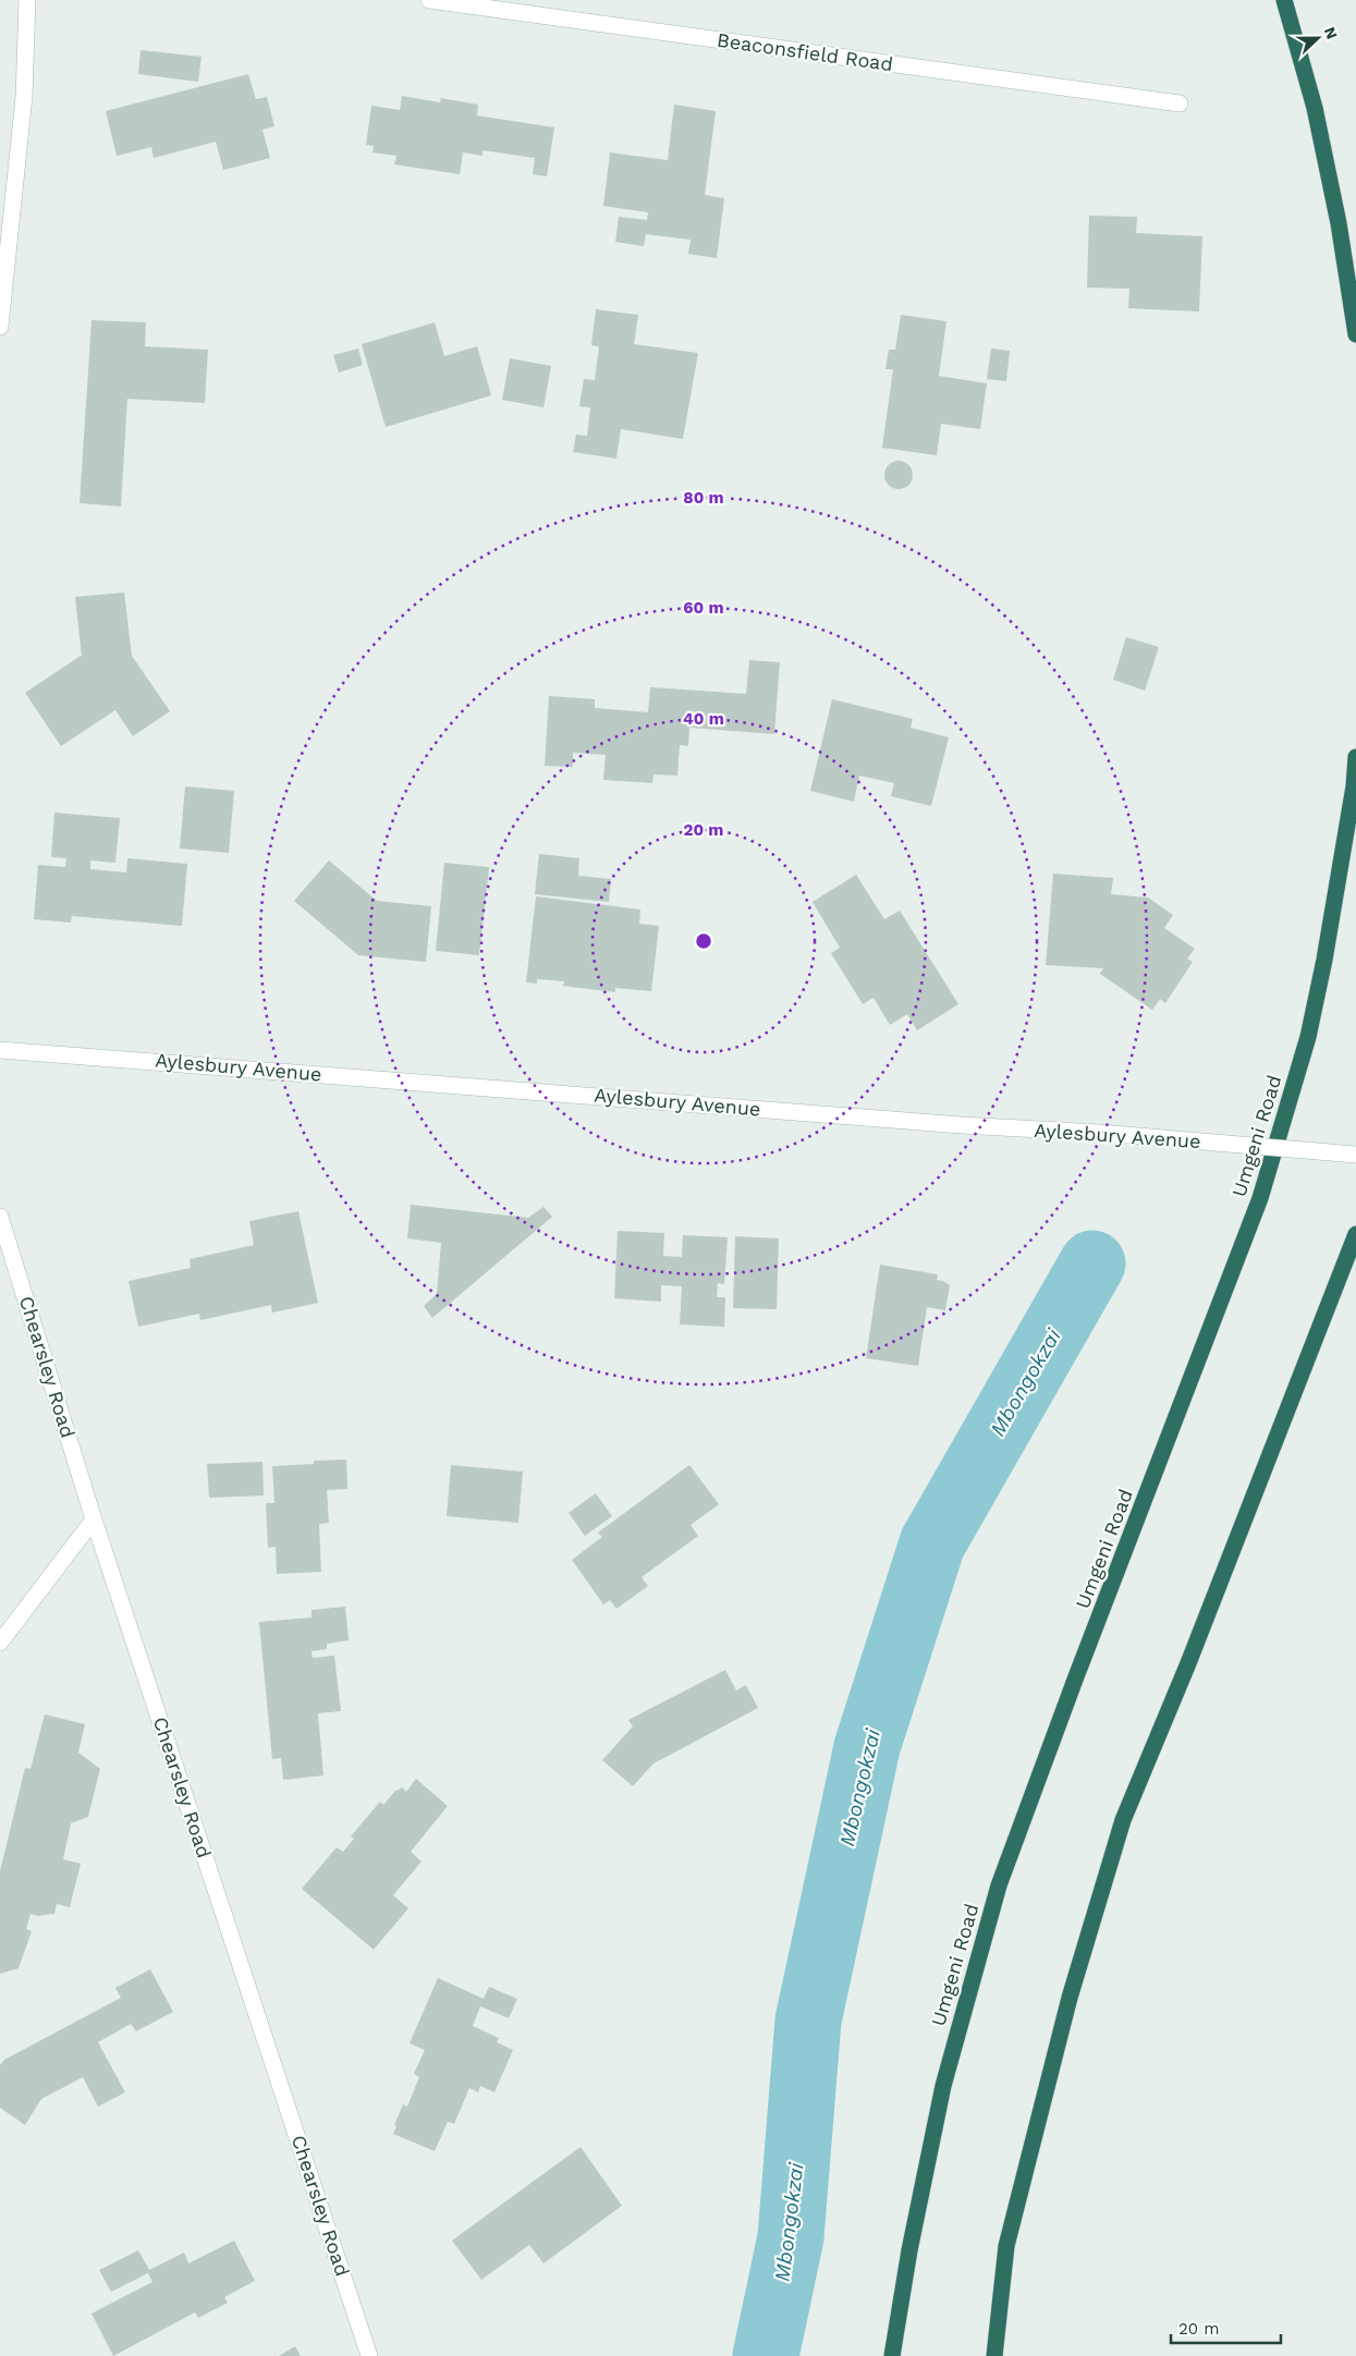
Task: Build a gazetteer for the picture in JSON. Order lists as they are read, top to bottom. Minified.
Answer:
{"streets":{"highway":["Umgeni Road"],"street":["Beaconsfield Road","Aylesbury Avenue","Chearsley Road"]},"water":["Mbongokzai"],"scale_bar":"20 m","north":"right","rings":["80 m","60 m","40 m","20 m"]}
